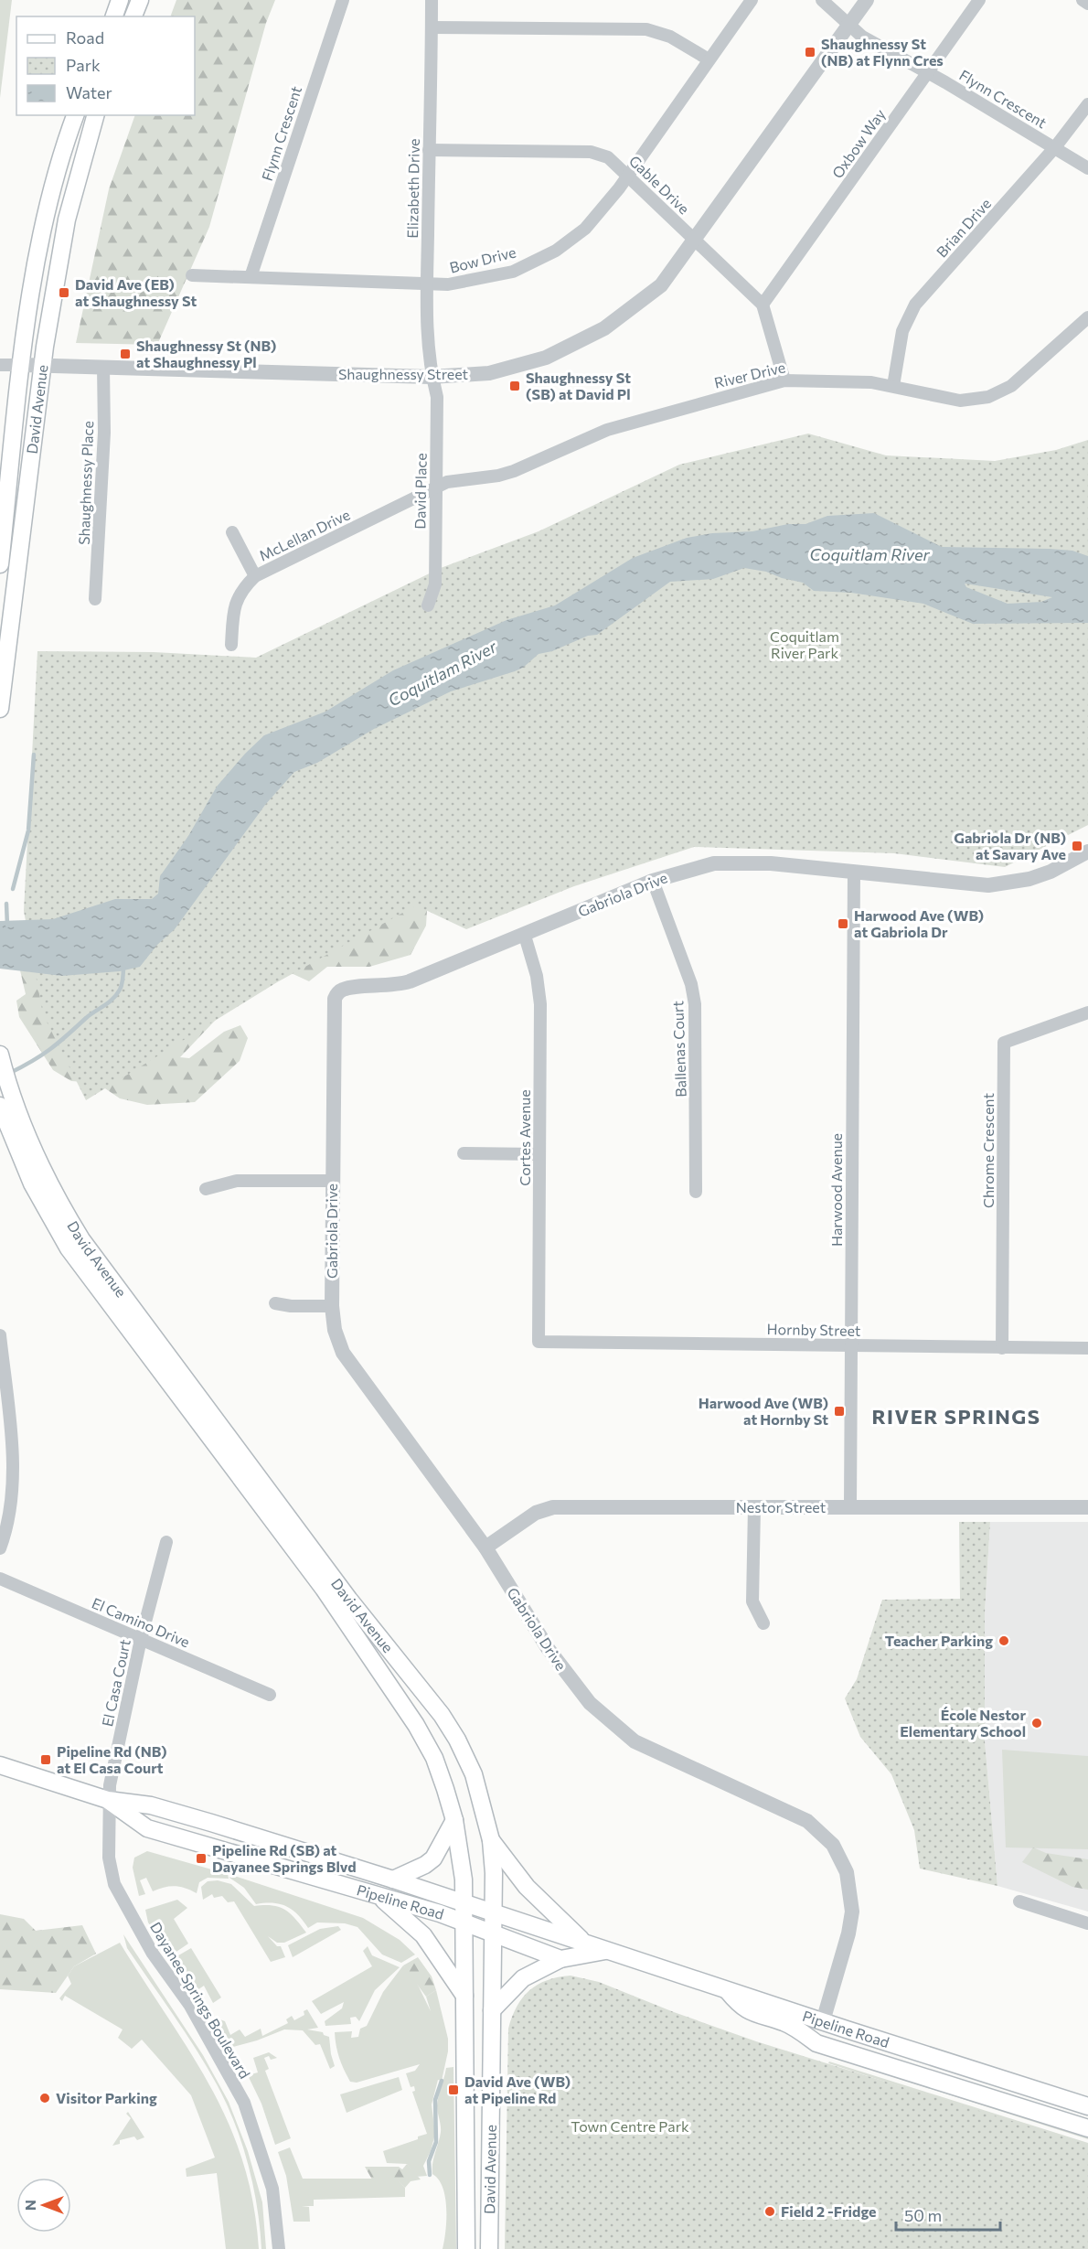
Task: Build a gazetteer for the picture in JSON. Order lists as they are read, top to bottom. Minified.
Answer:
{"streets":{"main road":["David Avenue","Pipeline Road"],"street":["Flynn Crescent","Oxbow Way","Gable Drive","Elizabeth Drive","Brian Drive","Bow Drive","Shaughnessy Street","River Drive","Shaughnessy Place","David Place","McLellan Drive","Gabriola Drive","Ballenas Court","Cortes Avenue","Chrome Crescent","Harwood Avenue","Hornby Street","Nestor Street","El Camino Drive","El Casa Court","Dayanee Springs Boulevard"]},"crossings":[["Flynn Crescent","Oxbow Way"],["Flynn Crescent","Brian Drive"],["Flynn Crescent","Bow Drive"],["Flynn Crescent","Shaughnessy Street"],["Oxbow Way","Gable Drive"],["Gable Drive","Elizabeth Drive"],["Gable Drive","Bow Drive"],["Gable Drive","Shaughnessy Street"],["Gable Drive","River Drive"],["Elizabeth Drive","Bow Drive"],["Elizabeth Drive","Shaughnessy Street"],["Elizabeth Drive","David Place"],["Brian Drive","River Drive"],["Shaughnessy Street","David Avenue"],["Shaughnessy Street","Shaughnessy Place"],["Shaughnessy Street","David Place"],["River Drive","David Place"],["River Drive","McLellan Drive"],["David Avenue","Pipeline Road"],["David Place","McLellan Drive"],["Gabriola Drive","Ballenas Court"],["Gabriola Drive","Cortes Avenue"],["Gabriola Drive","Harwood Avenue"],["Gabriola Drive","Nestor Street"],["Gabriola Drive","Pipeline Road"],["Cortes Avenue","Hornby Street"],["Chrome Crescent","Hornby Street"],["Harwood Avenue","Hornby Street"],["Harwood Avenue","Nestor Street"],["El Camino Drive","El Casa Court"],["El Casa Court","Pipeline Road"],["El Casa Court","Dayanee Springs Boulevard"],["Pipeline Road","Dayanee Springs Boulevard"]],"districts":["RIVER SPRINGS"],"water":["Coquitlam River"],"parks":["Coquitlam River Park","Town Centre Park"],"places":{"transit":["Shaughnessy St (NB) at Flynn Cres","David Ave (EB) at Shaughnessy St","Shaughnessy St (NB) at Shaughnessy Pl","Shaughnessy St (SB) at David Pl","Gabriola Dr (NB) at Savary Ave","Harwood Ave (WB) at Gabriola Dr","Harwood Ave (WB) at Hornby St","Pipeline Rd (NB) at El Casa Court","Pipeline Rd (SB) at Dayanee Springs Blvd","David Ave (WB) at Pipeline Rd"],"other":["Teacher Parking","École Nestor Elementary School","Visitor Parking","Field 2 -Fridge"]},"legend":["Road","Park","Water"],"scale_bar":"50 m","north":"left"}
